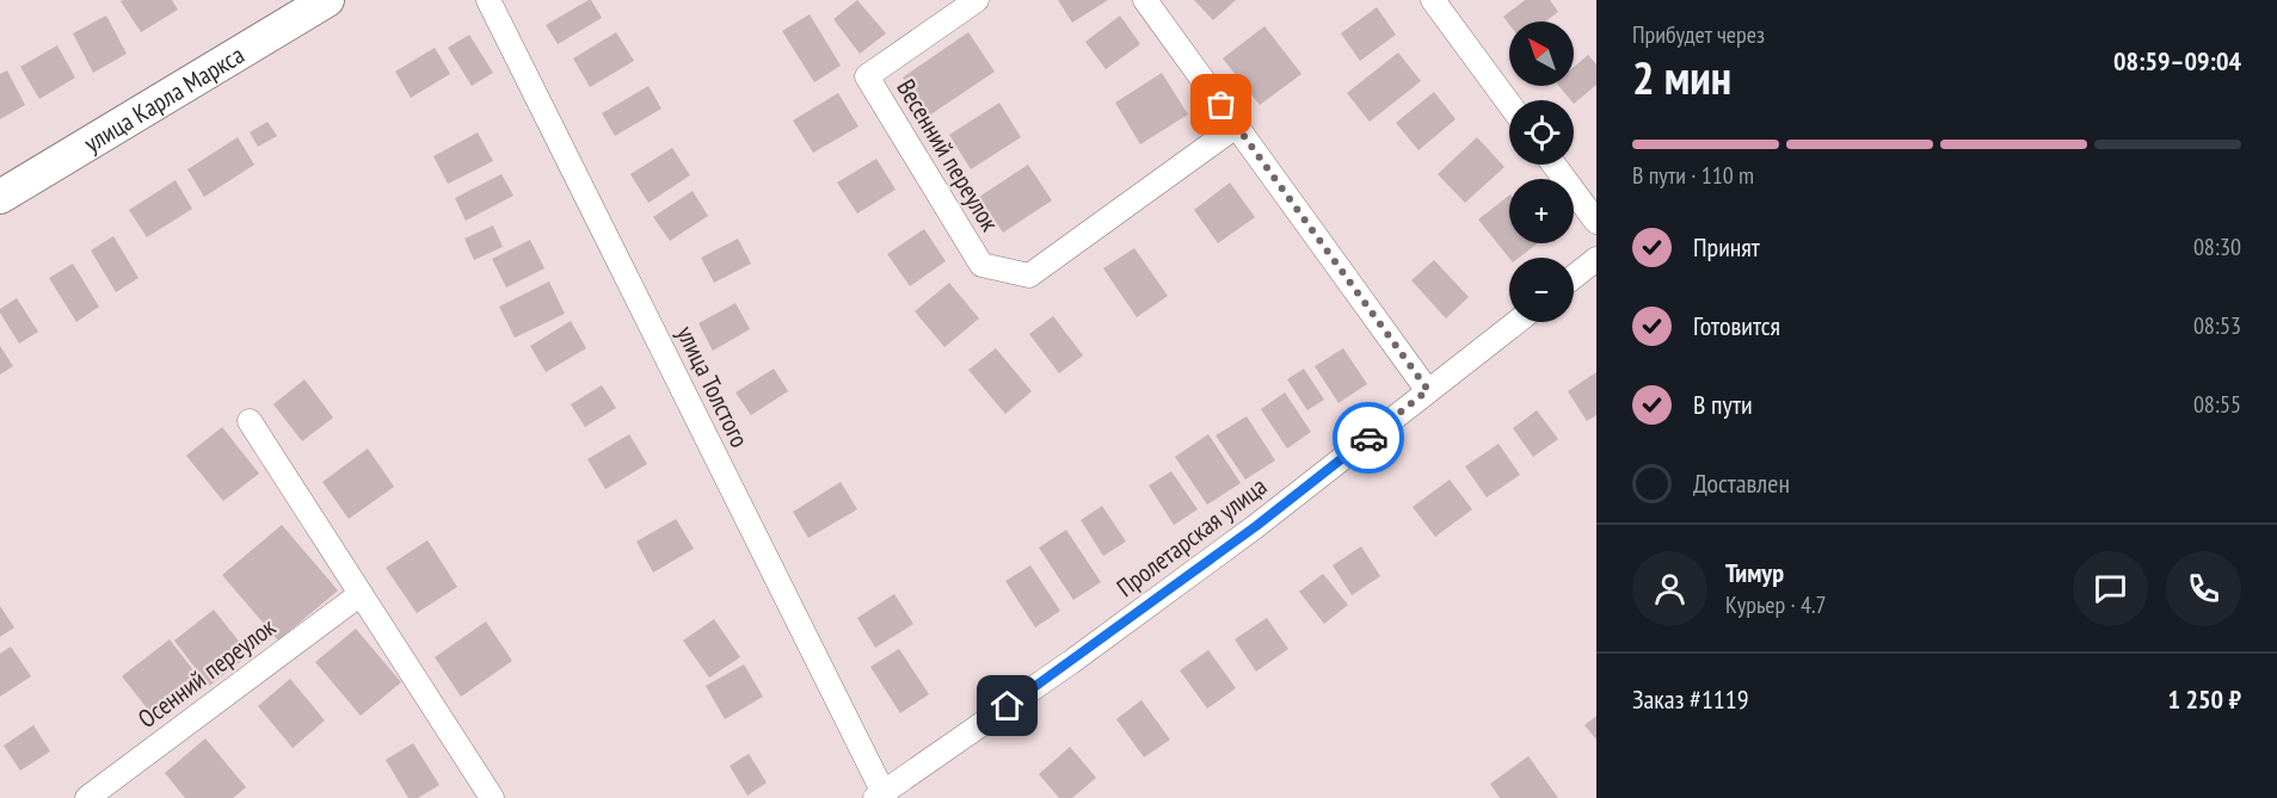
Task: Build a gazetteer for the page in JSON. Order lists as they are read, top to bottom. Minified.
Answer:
{"streets":{"main road":["улица Карла Маркса"],"street":["Весенний переулок","улица Толстого","Пролетарская улица","Осенний переулок"]},"crossings":[["улица Толстого","Пролетарская улица"]],"north":"top left","page":{"heading":["2 мин","Прибудет через","08:59–09:04"],"panel":["Тимур","Курьер · 4.7","Заказ #1119","1 250 ₽"],"map_buttons":["+","−"],"bar":"В пути · 110 m","list":[["Принят","08:30"],["Готовится","08:53"],["В пути","08:55"],"Доставлен"]}}
